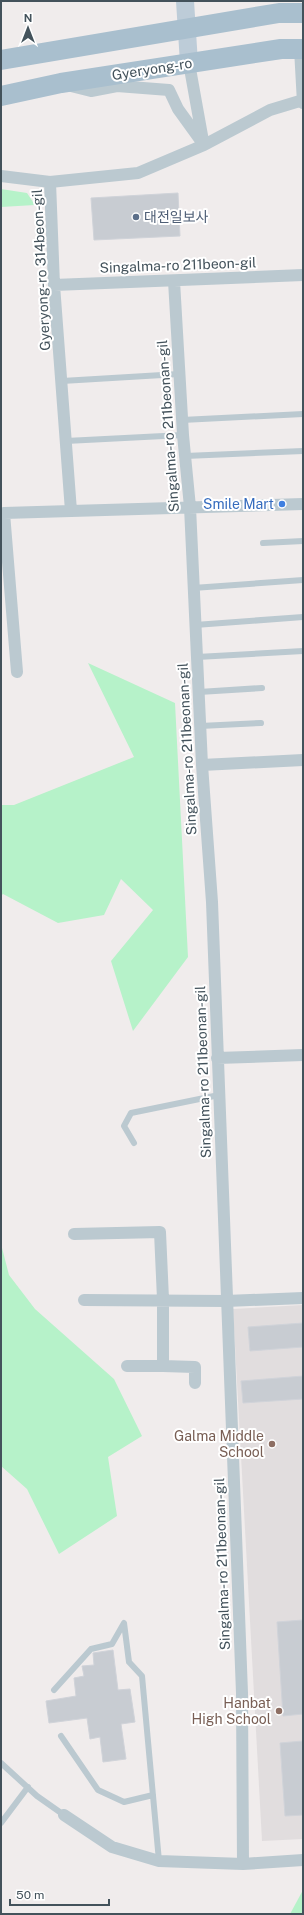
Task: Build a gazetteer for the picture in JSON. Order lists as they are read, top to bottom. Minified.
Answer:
{"streets":{"main road":["Gyeryong-ro"],"street":["Singalma-ro 211beon-gil","Gyeryong-ro 314beon-gil","Singalma-ro 211beonan-gil"]},"crossings":[["Singalma-ro 211beon-gil","Gyeryong-ro 314beon-gil"],["Singalma-ro 211beon-gil","Singalma-ro 211beonan-gil"]],"places":["대전일보사","Smile Mart","Galma Middle School","Hanbat High School"],"scale_bar":"50 m","north":"top"}
